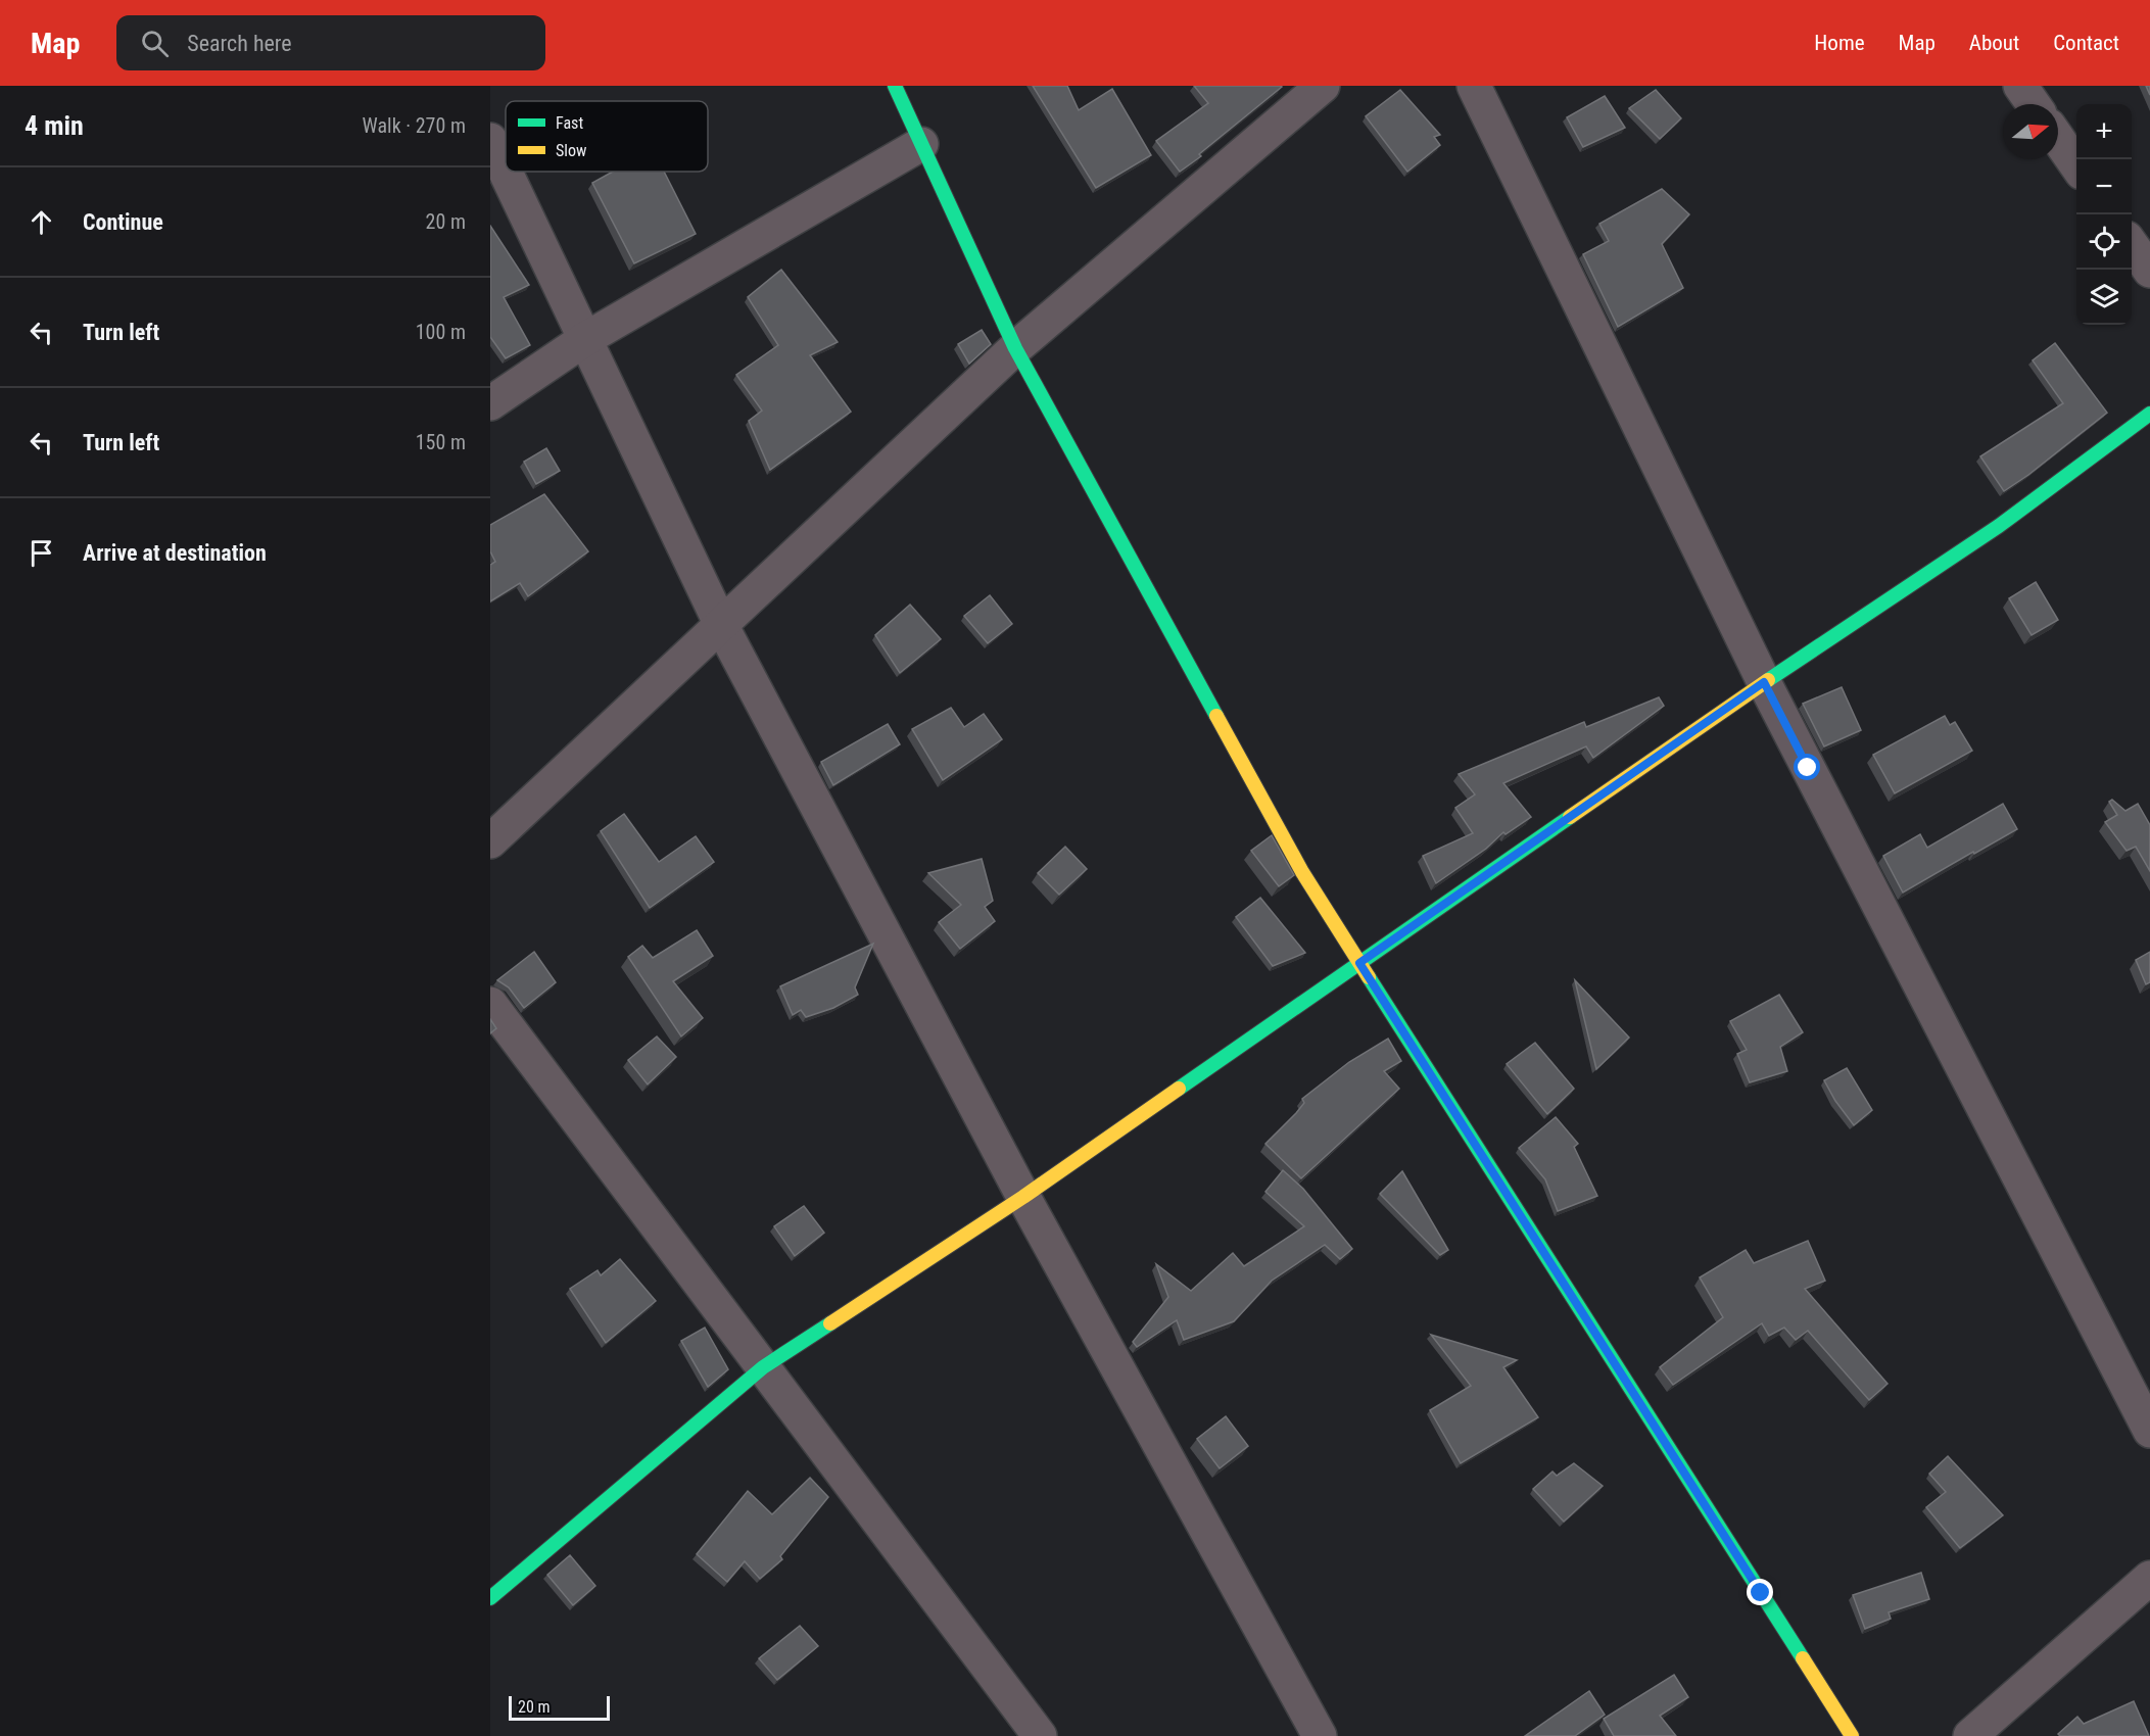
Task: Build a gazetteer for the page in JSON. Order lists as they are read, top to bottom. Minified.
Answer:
{"legend":["Fast","Slow"],"scale_bar":"20 m","north":"right","page":{"header":"Map","search":"Search here","nav":["Home","Map","About","Contact"],"heading":["4 min","Walk · 270 m"],"map_buttons":["+","−"],"list":[["Continue","20 m"],["Turn left","100 m"],["Turn left","150 m"],"Arrive at destination"],"scale":"20 m"}}
